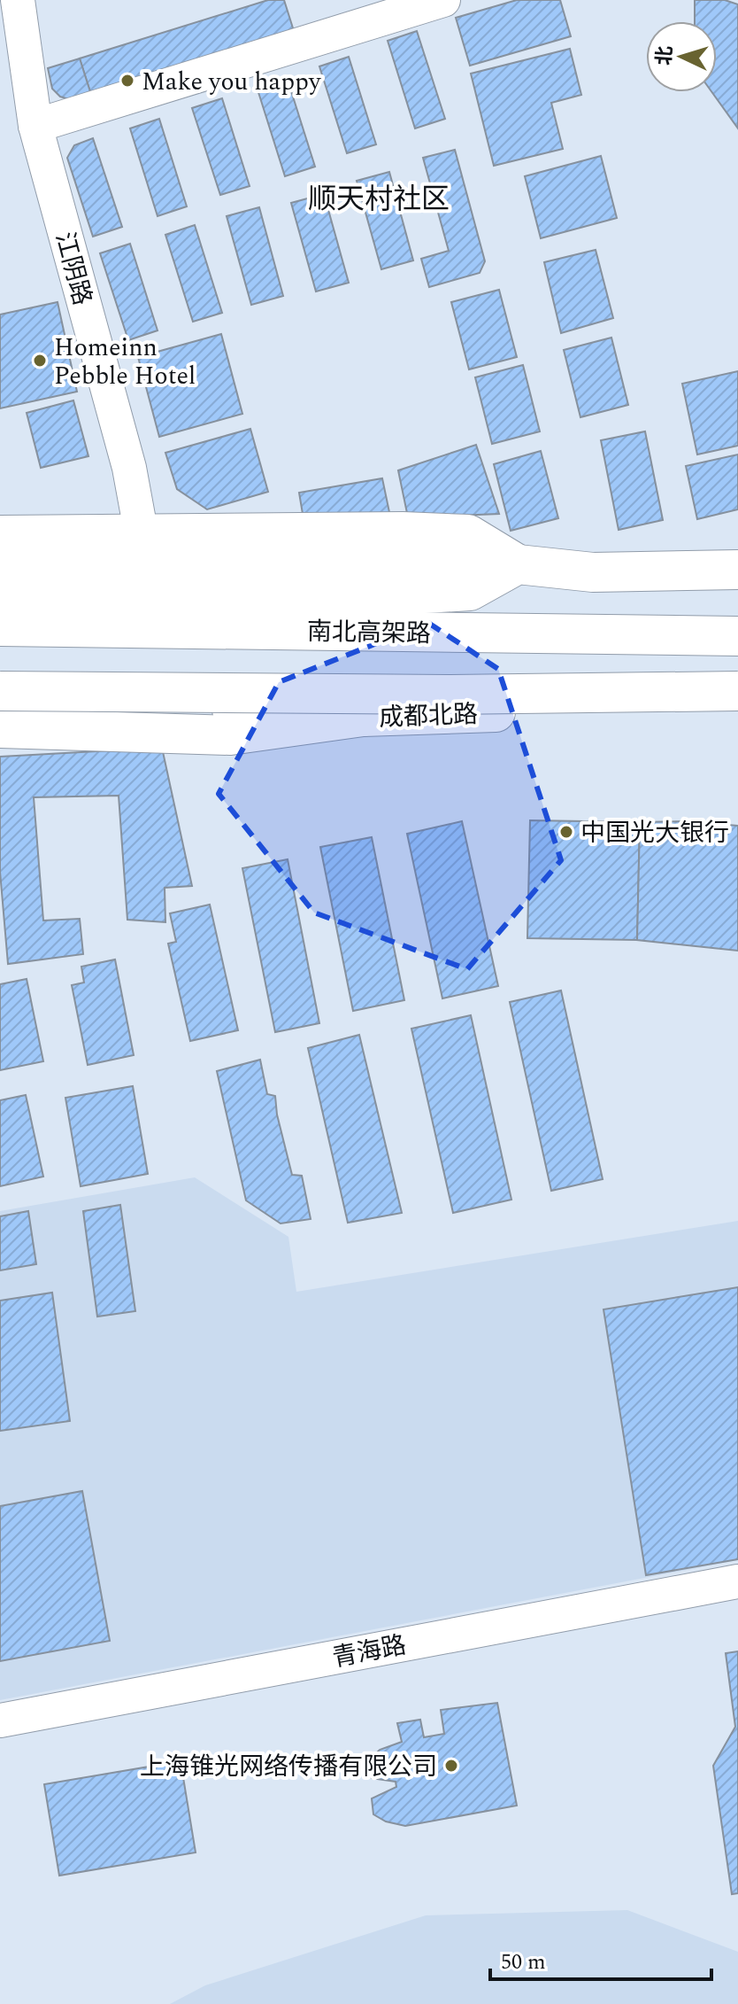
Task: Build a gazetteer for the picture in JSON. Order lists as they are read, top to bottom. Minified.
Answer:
{"streets":{"main road":["南北高架路","成都北路"],"street":["江阴路","青海路"]},"districts":["顺天村社区"],"places":["Make you happy","Homeinn Pebble Hotel","中国光大银行","上海锥光网络传播有限公司"],"scale_bar":"50 m","north":"left"}
